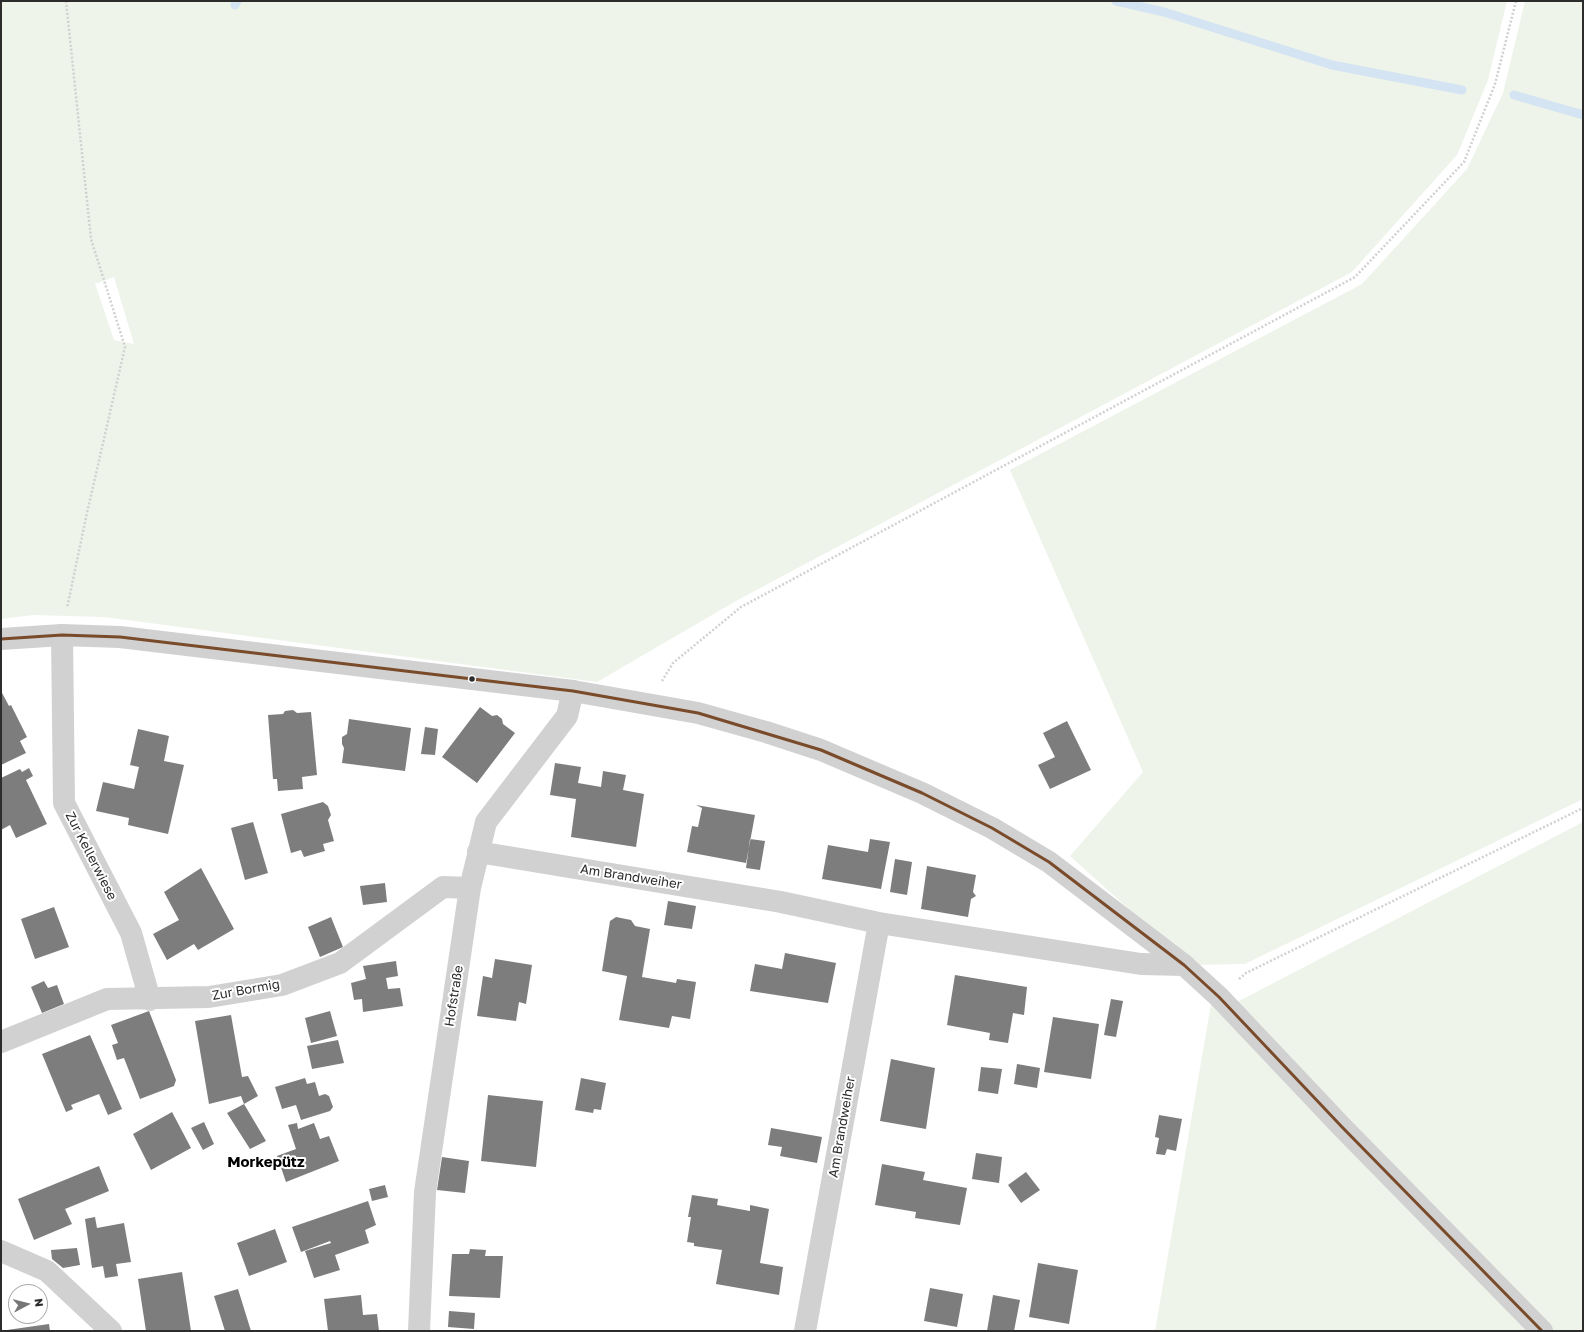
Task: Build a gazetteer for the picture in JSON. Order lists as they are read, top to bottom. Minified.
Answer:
{"streets":{"street":["Zur Kellerwiese","Am Brandweiher","Zur Bormig","Hofstraße"]},"crossings":[["Zur Kellerwiese","Zur Bormig"],["Am Brandweiher","Hofstraße"],["Zur Bormig","Hofstraße"]],"districts":["Morkepütz"],"north":"right"}
